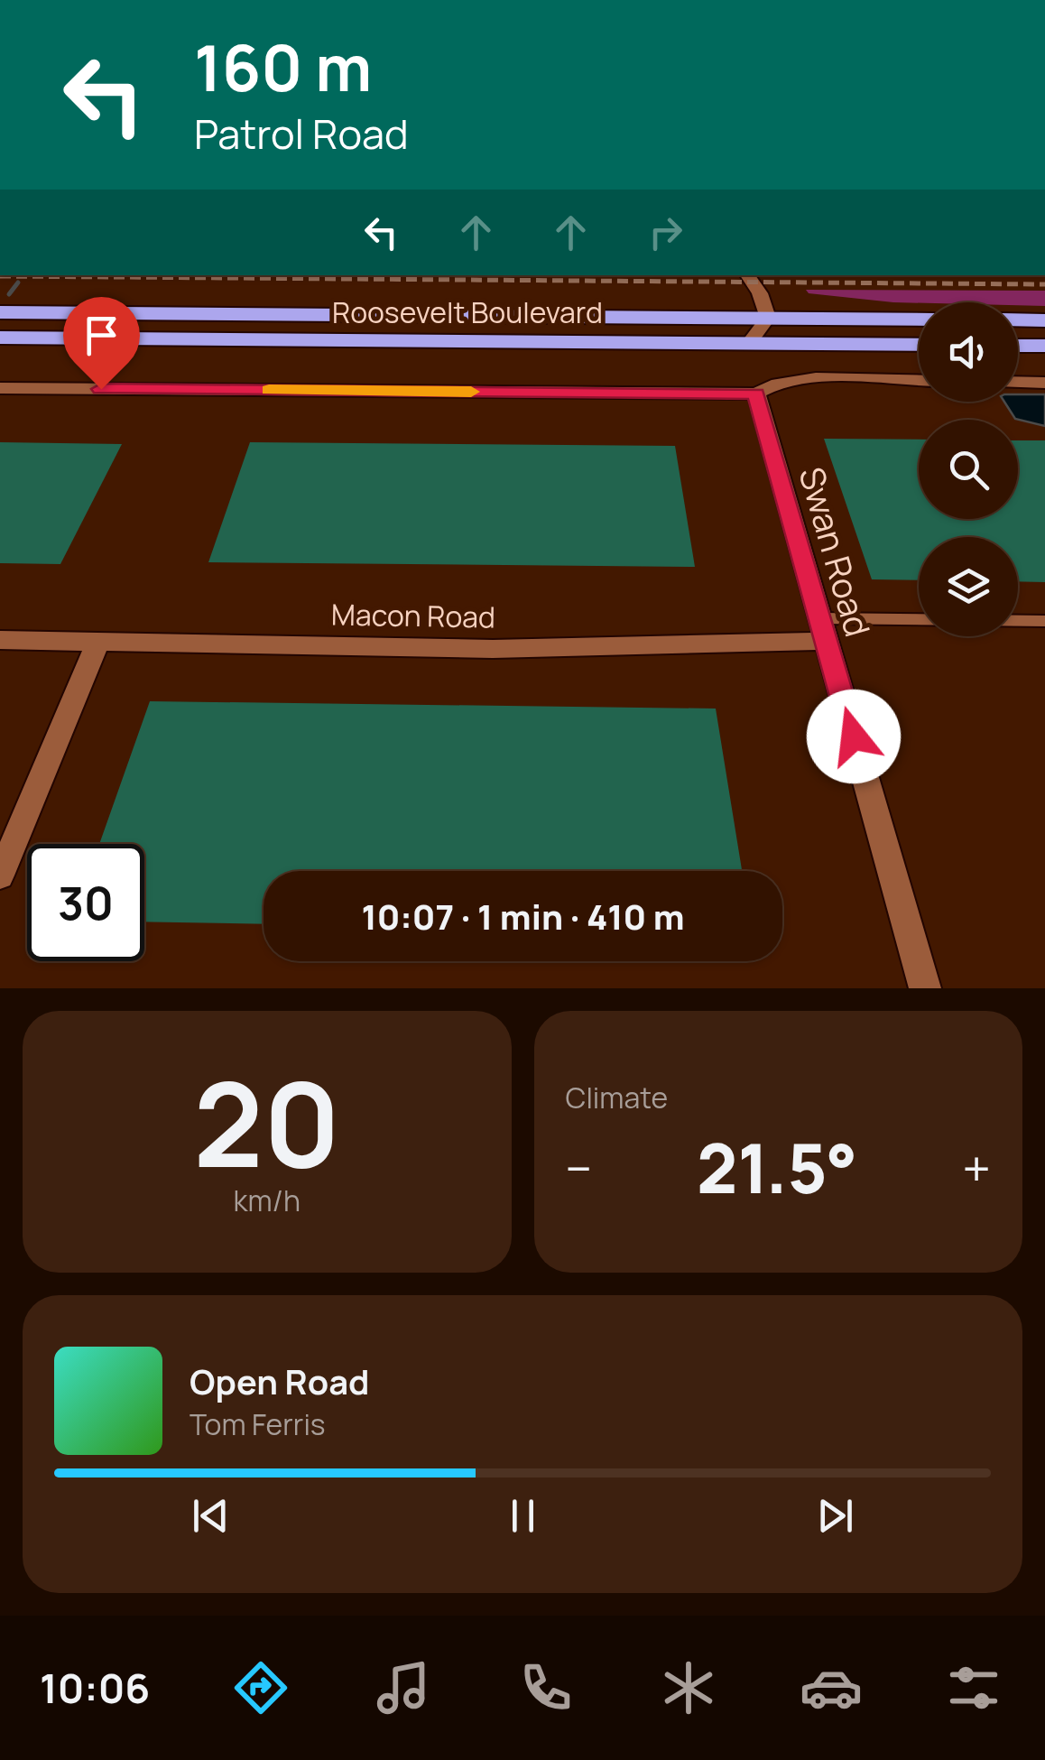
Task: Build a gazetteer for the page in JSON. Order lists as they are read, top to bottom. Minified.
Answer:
{"streets":{"highway":["Roosevelt Boulevard"],"street":["Swan Road","Macon Road"]},"crossings":[["Swan Road","Macon Road"]],"page":{"turn":["160 m","Patrol Road"],"limit":"30","trip":"10:07 · 1 min · 410 m","tile":[["20","km/h"],"Climate"],"heat":["−","21.5°","+"],"song":["Open Road","Tom Ferris"],"tabs":"10:06"}}
